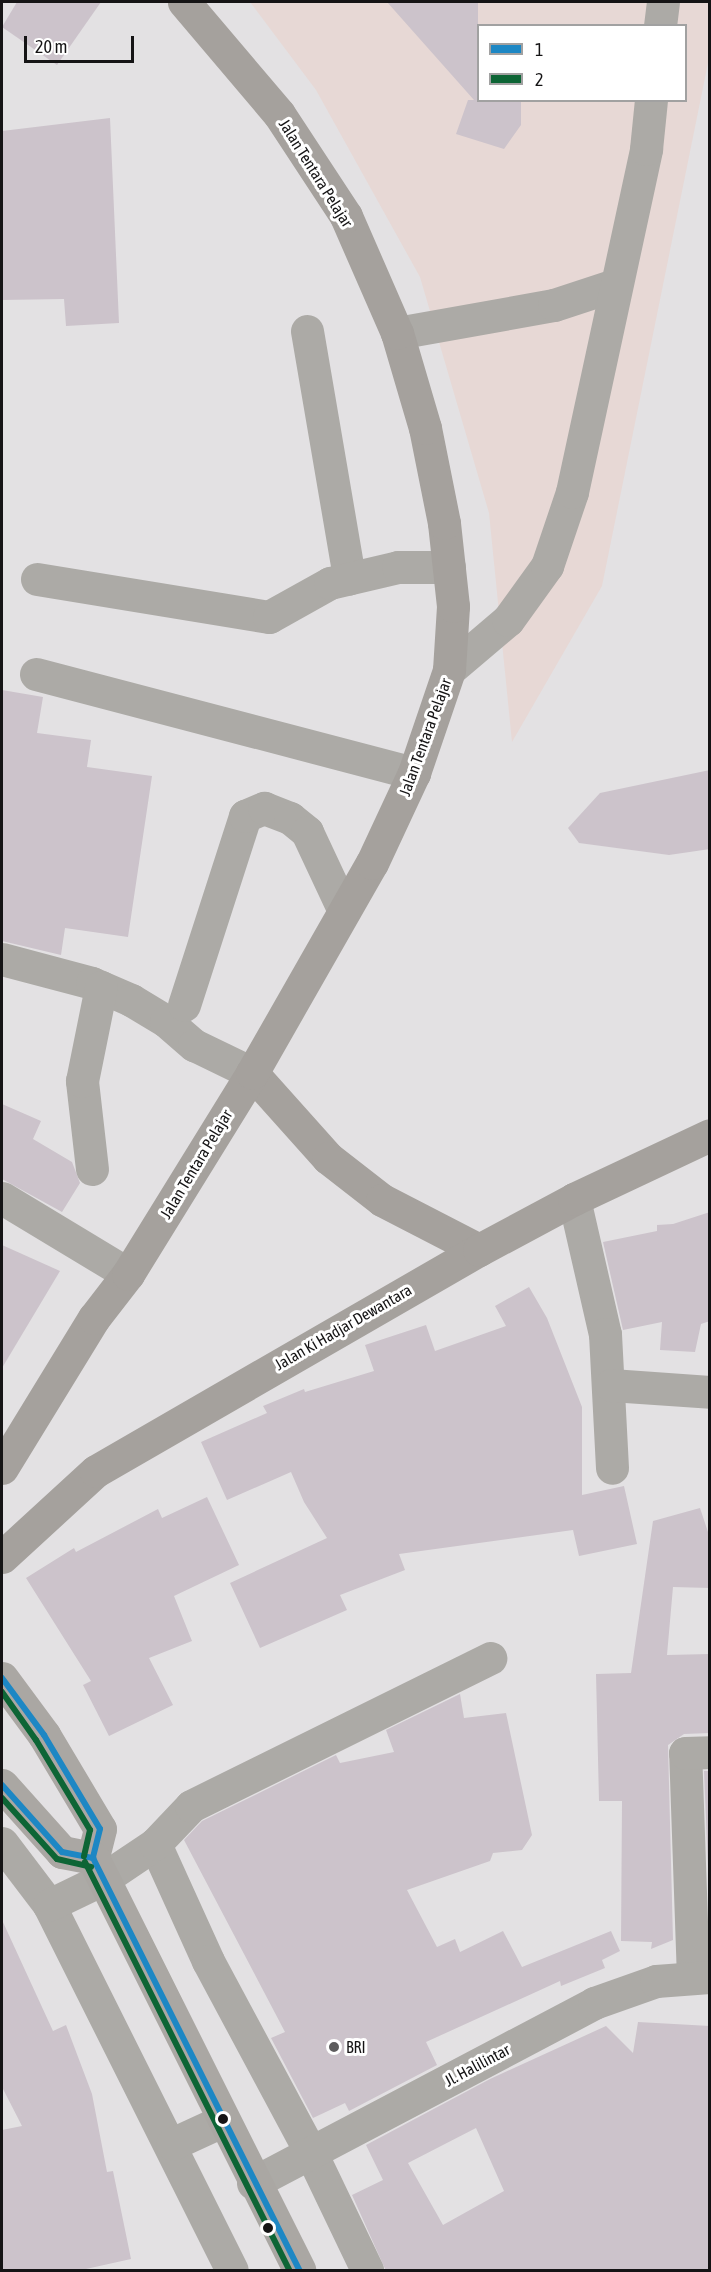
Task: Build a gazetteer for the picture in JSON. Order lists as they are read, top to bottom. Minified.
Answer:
{"streets":{"main road":["Jalan Tentara Pelajar","Jalan Ki Hadjar Dewantara"],"street":["Jl. Halilintar"]},"places":["BRI"],"lines":["transit line 1","transit line 2"],"legend":["1","2"],"scale_bar":"20 m"}
